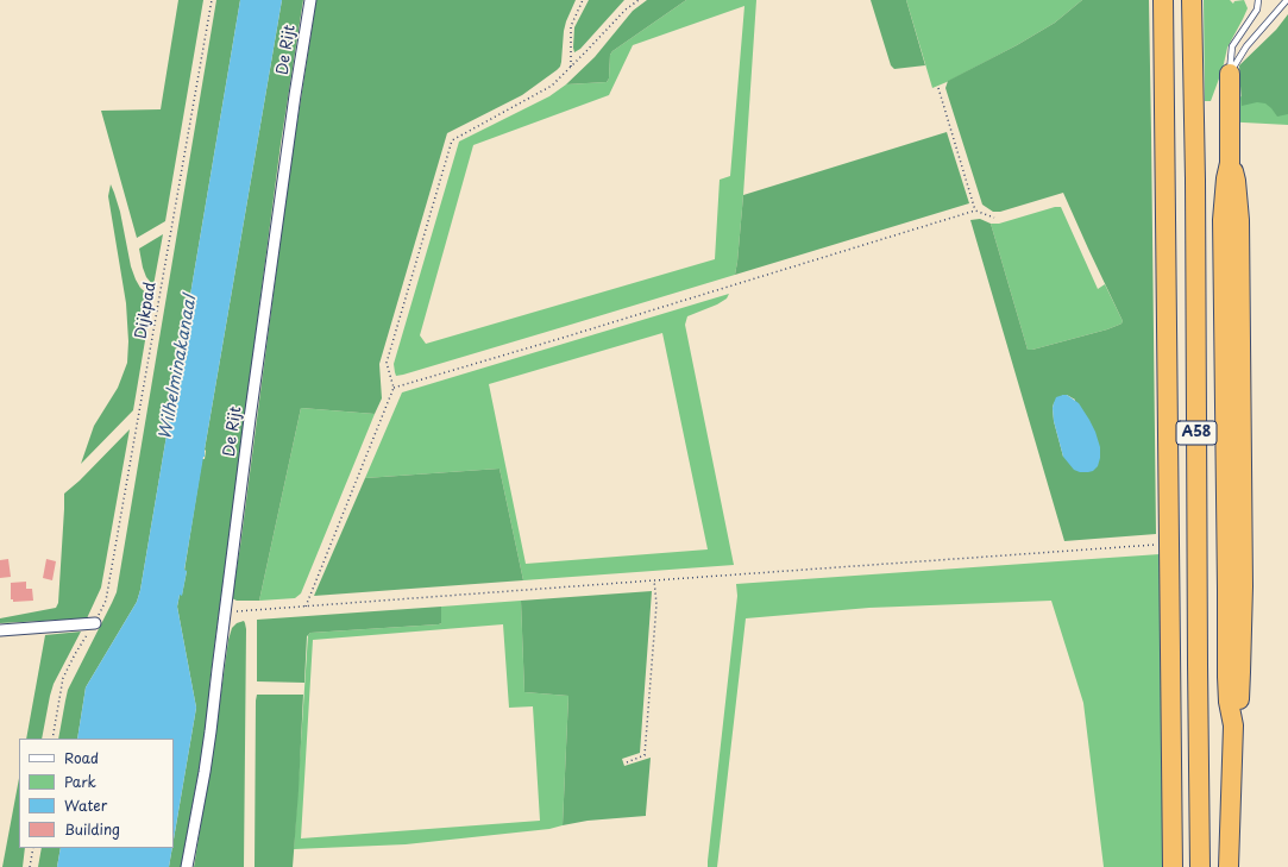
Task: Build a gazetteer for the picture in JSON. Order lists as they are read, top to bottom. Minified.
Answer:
{"streets":{"highway":["A58"],"street":["De Rijt"],"path":["Dijkpad"]},"water":["Wilhelminakanaal"],"legend":["Road","Park","Water","Building"]}
